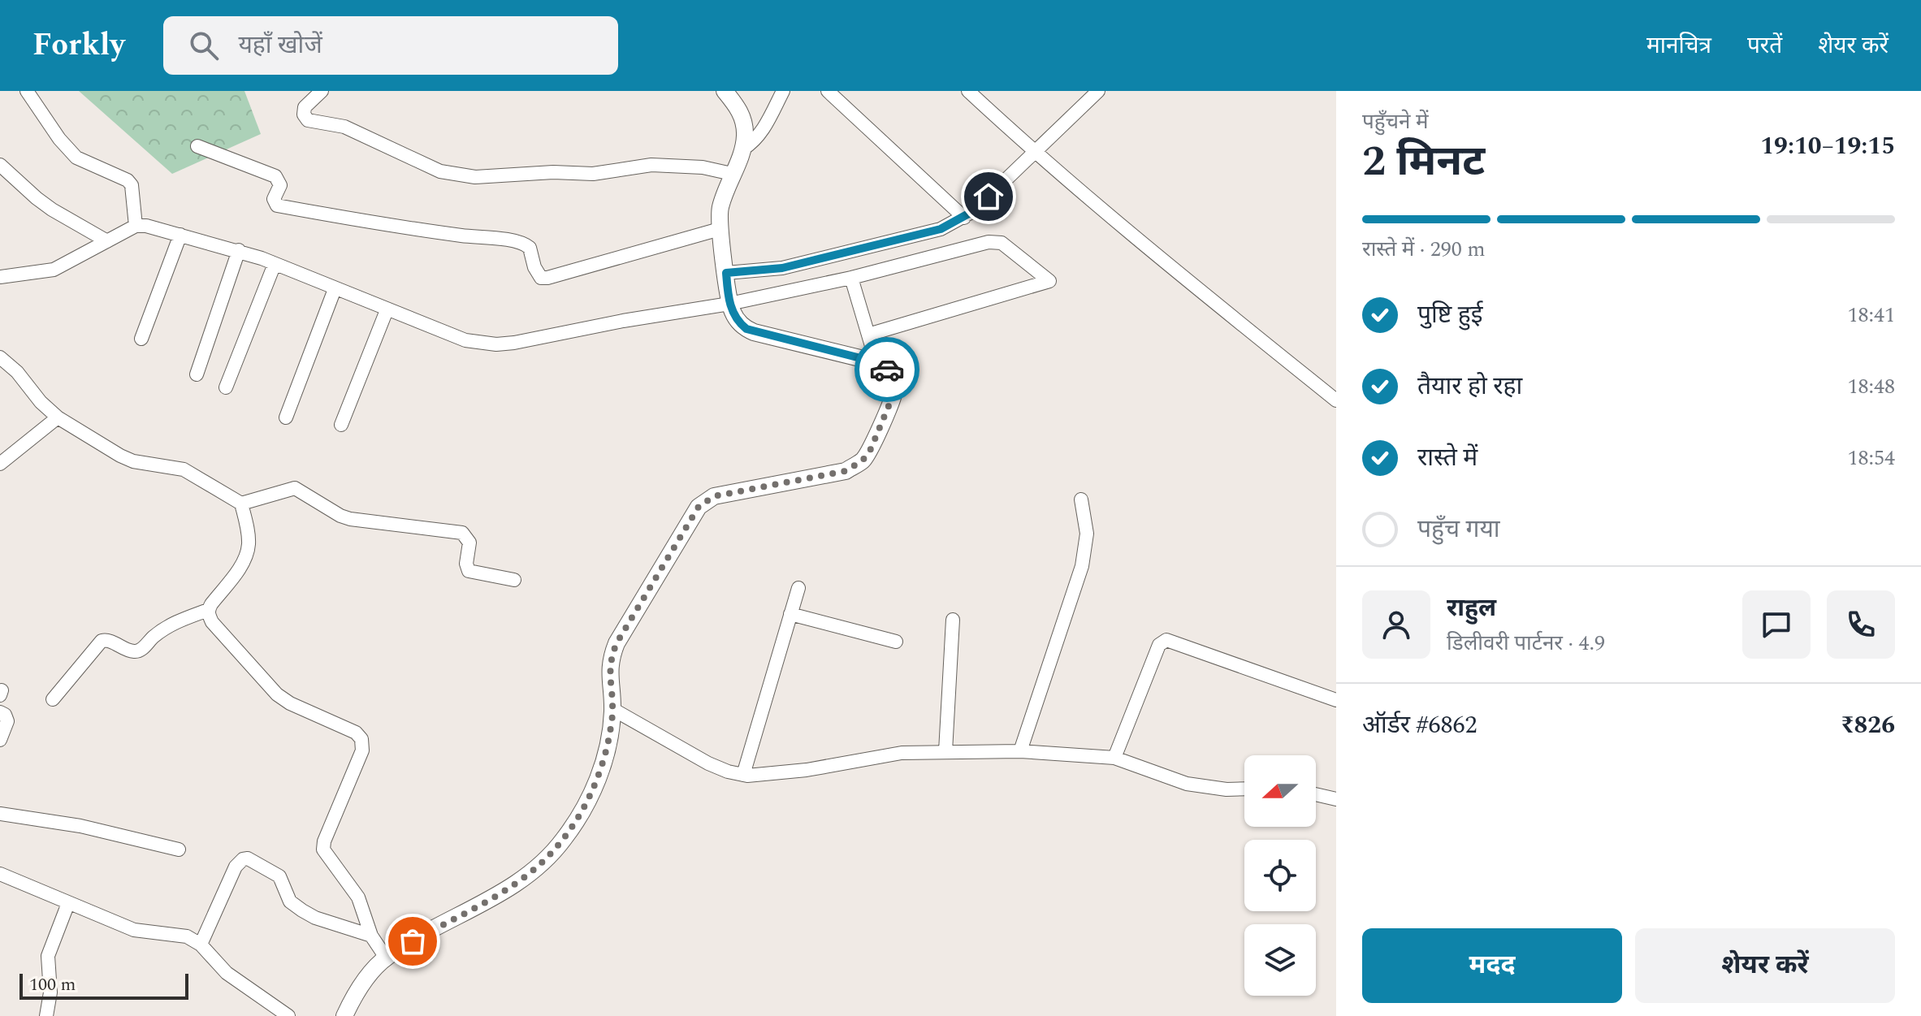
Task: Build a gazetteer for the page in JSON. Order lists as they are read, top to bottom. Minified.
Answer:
{"scale_bar":"100 m","north":"left","page":{"header":"Forkly","search":"यहाँ खोजें","nav":["मानचित्र","परतें","शेयर करें"],"heading":["2 मिनट","पहुँचने में","19:10–19:15"],"panel":["राहुल","डिलीवरी पार्टनर · 4.9","ऑर्डर #6862","₹826"],"bar":"रास्ते में · 290 m","list":[["पुष्टि हुई","18:41"],["तैयार हो रहा","18:48"],["रास्ते में","18:54"],"पहुँच गया"],"buttons":["मदद","शेयर करें"],"scale":"100 m"}}
